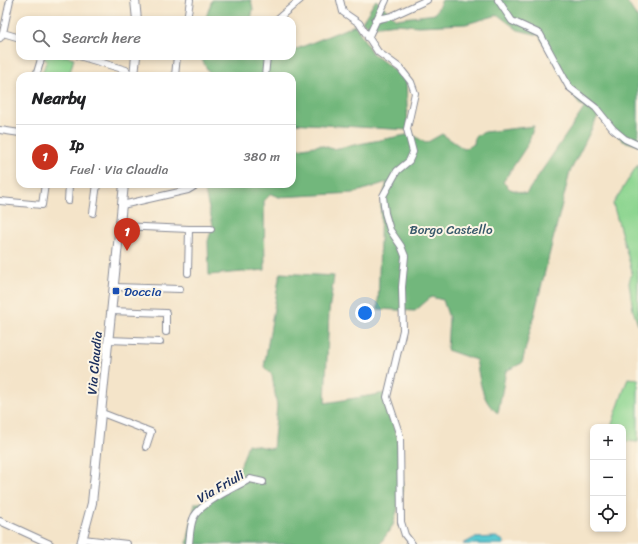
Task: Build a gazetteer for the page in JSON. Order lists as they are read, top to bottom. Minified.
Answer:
{"streets":{"main road":["Via Claudia"],"street":["Via Friuli"]},"parks":["Borgo Castello"],"places":{"transit":["Doccia"]},"page":{"search":"Search here","heading":"Nearby","list":[{"mark":"1","name":"Ip","note":"Fuel · Via Claudia","value":"380 m"}],"pins":"1","map_buttons":["+","−"]}}
